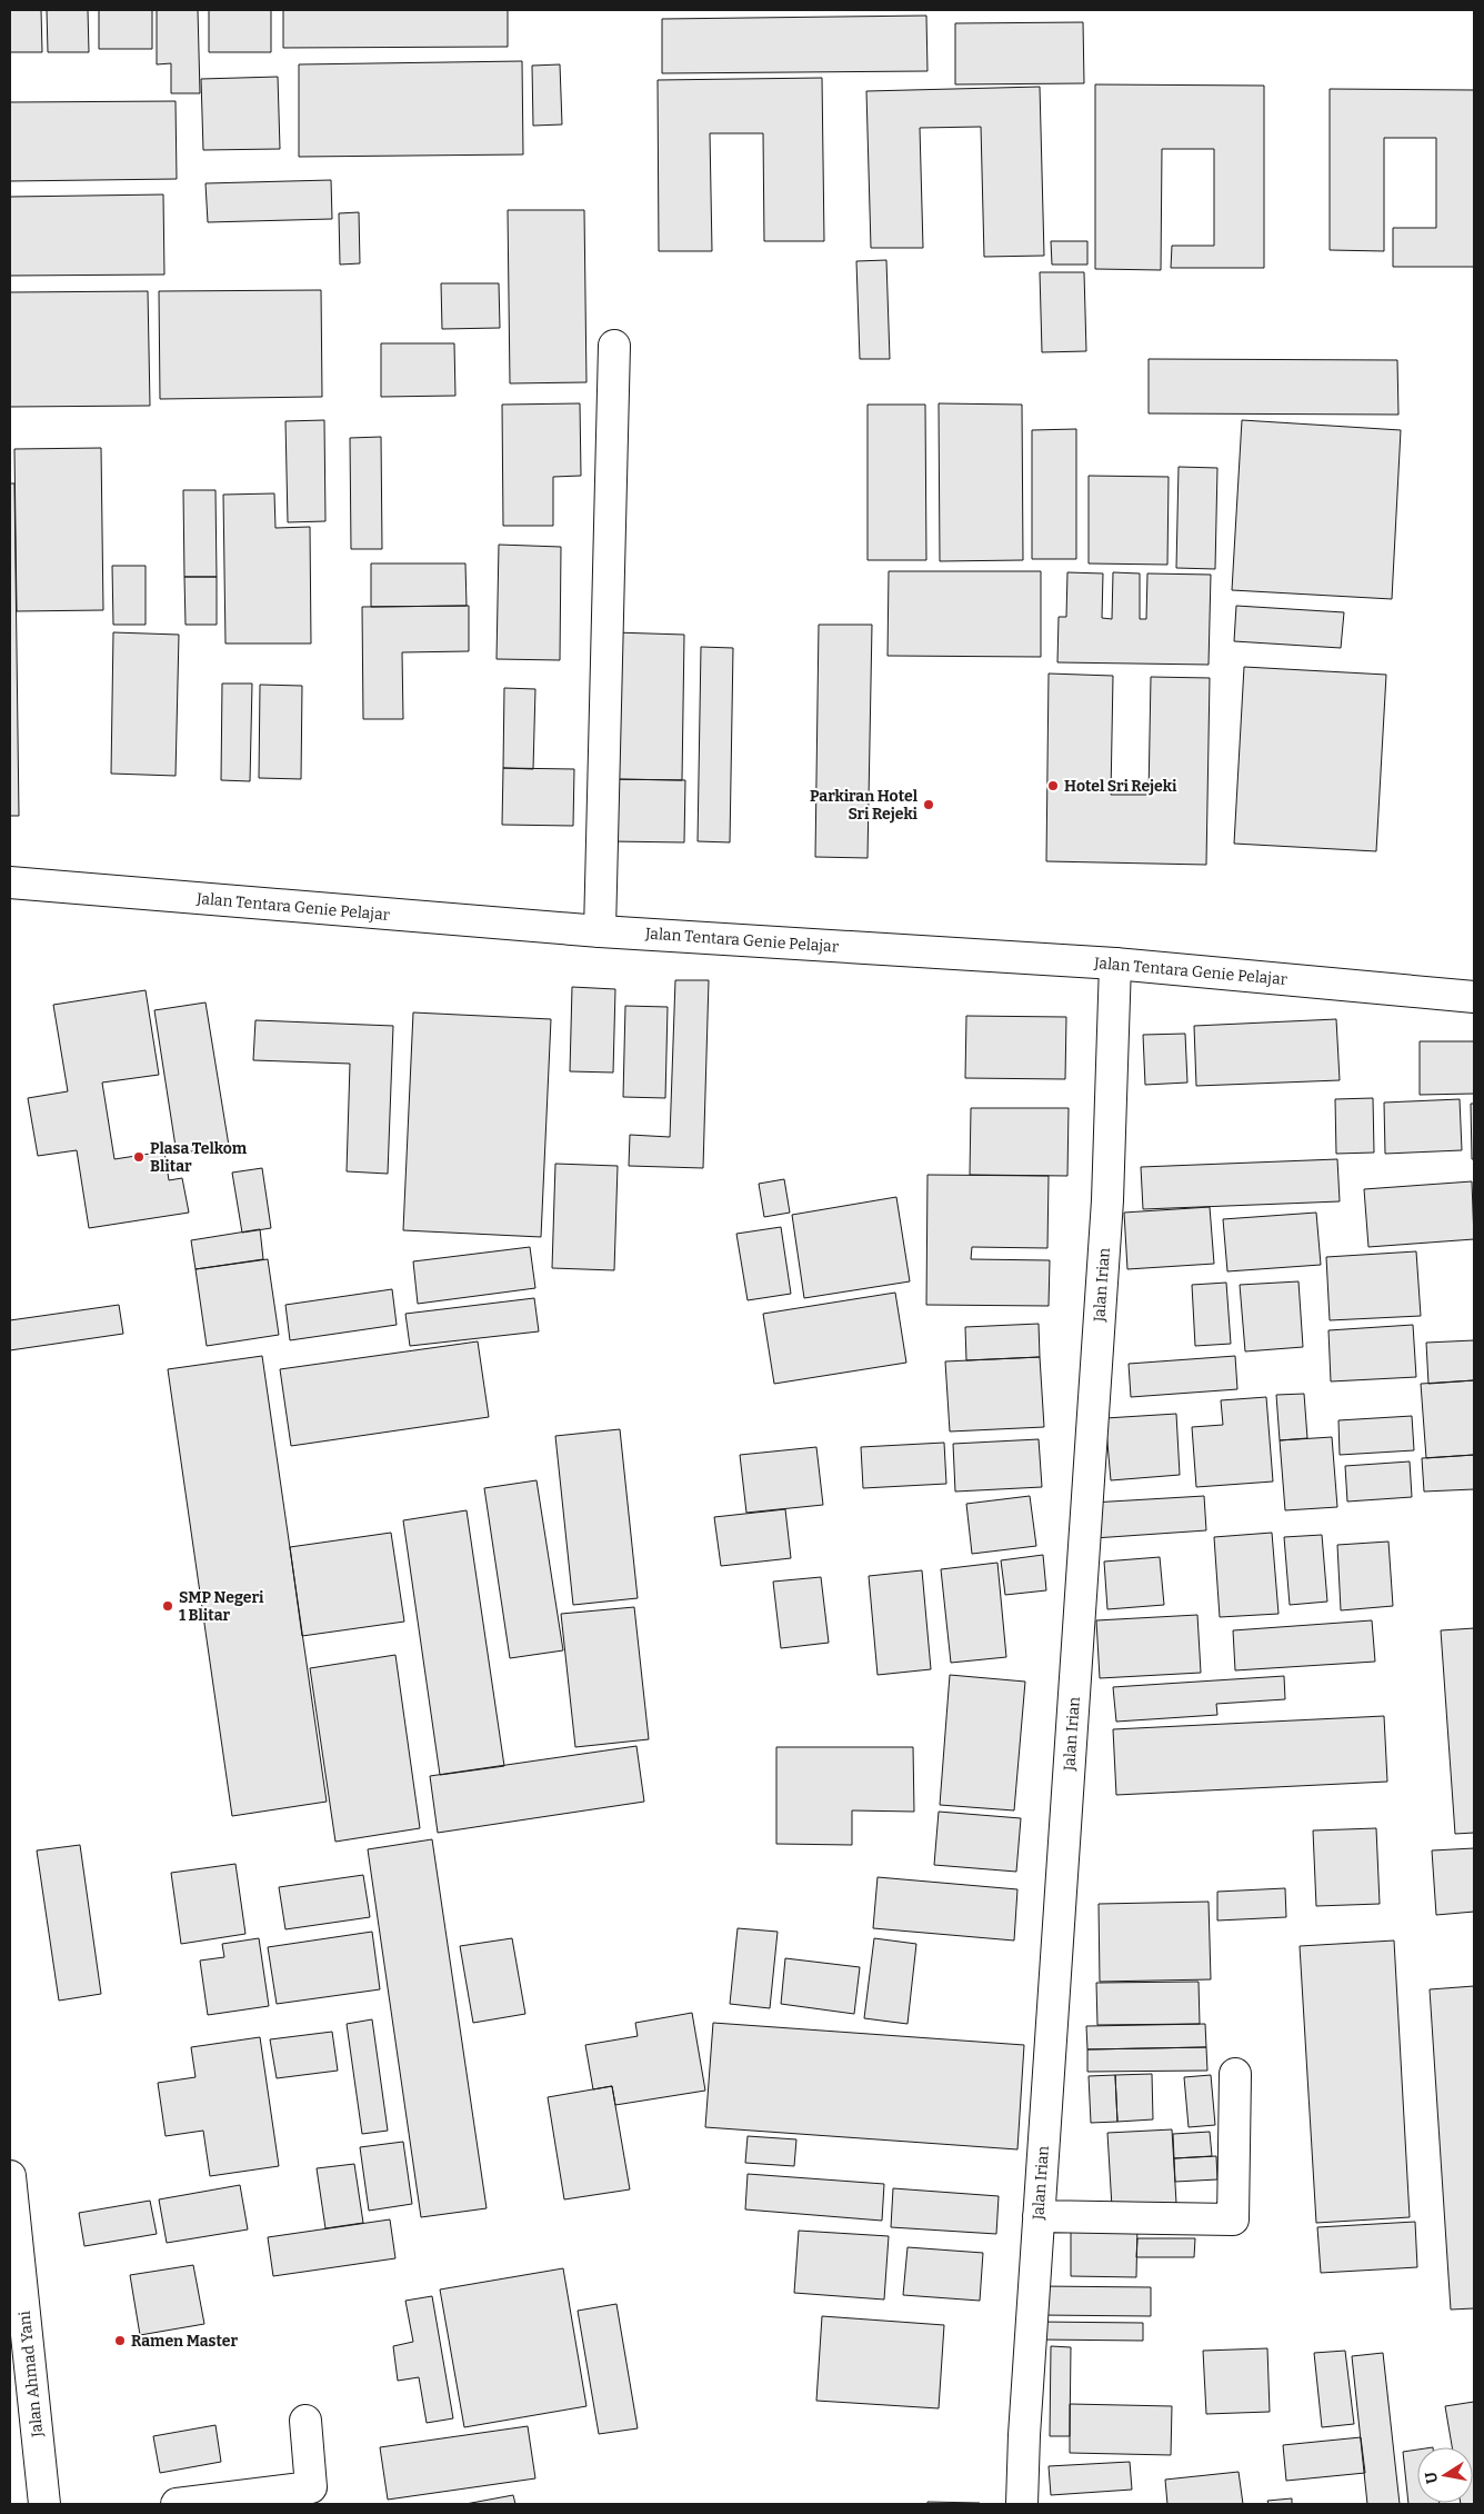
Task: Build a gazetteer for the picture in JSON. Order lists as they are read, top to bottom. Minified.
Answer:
{"streets":{"street":["Jalan Tentara Genie Pelajar","Jalan Irian","Jalan Ahmad Yani"]},"crossings":[["Jalan Tentara Genie Pelajar","Jalan Irian"]],"places":["Hotel Sri Rejeki","Parkiran Hotel Sri Rejeki","Plasa Telkom Blitar","SMP Negeri 1 Blitar","Ramen Master"],"north":"left"}
